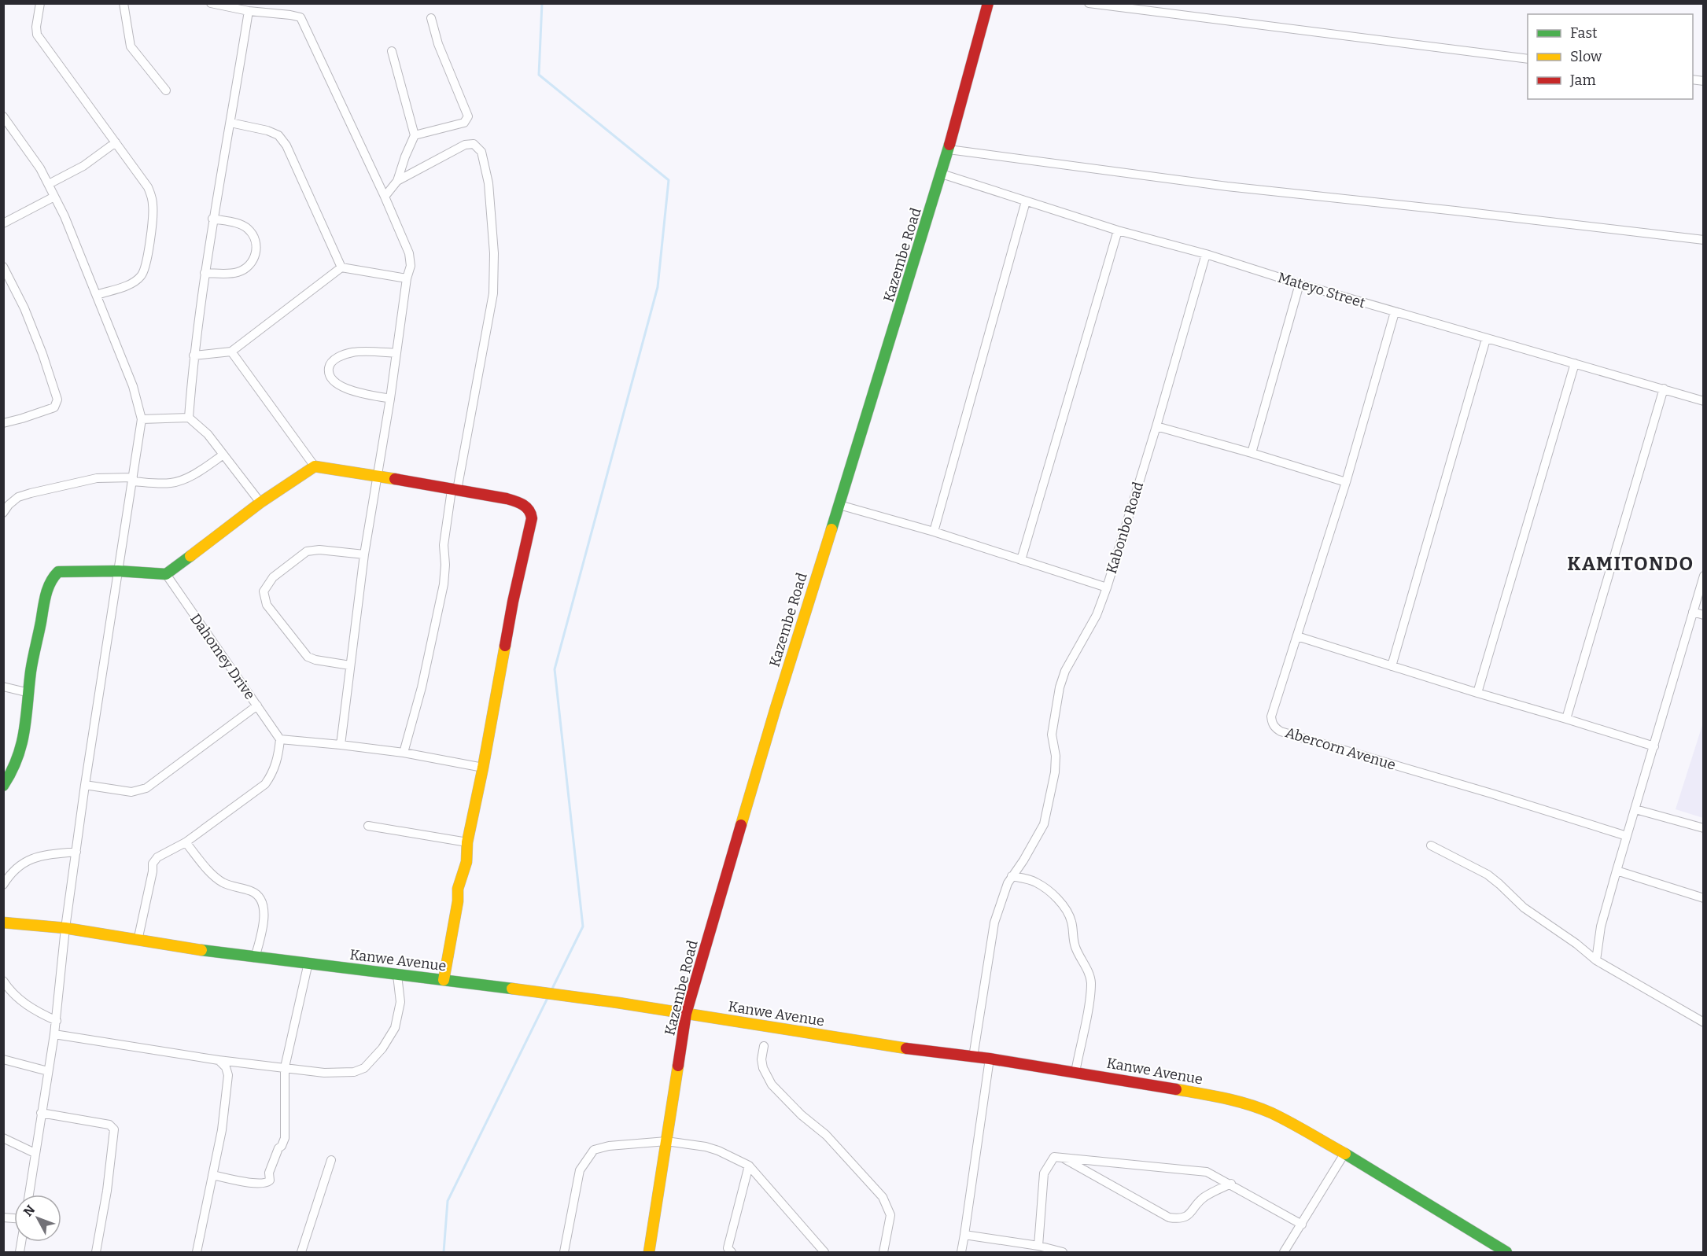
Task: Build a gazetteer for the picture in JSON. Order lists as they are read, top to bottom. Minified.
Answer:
{"streets":{"main road":["Kazembe Road","Kanwe Avenue"],"street":["Mateyo Street","Kabonbo Road","Dahomey Drive","Abercorn Avenue"]},"crossings":[["Kazembe Road","Mateyo Street"],["Kazembe Road","Kabonbo Road"],["Kazembe Road","Kanwe Avenue"],["Mateyo Street","Kabonbo Road"],["Mateyo Street","Abercorn Avenue"]],"districts":["KAMITONDO"],"legend":["Fast","Slow","Jam"],"north":"top left"}
